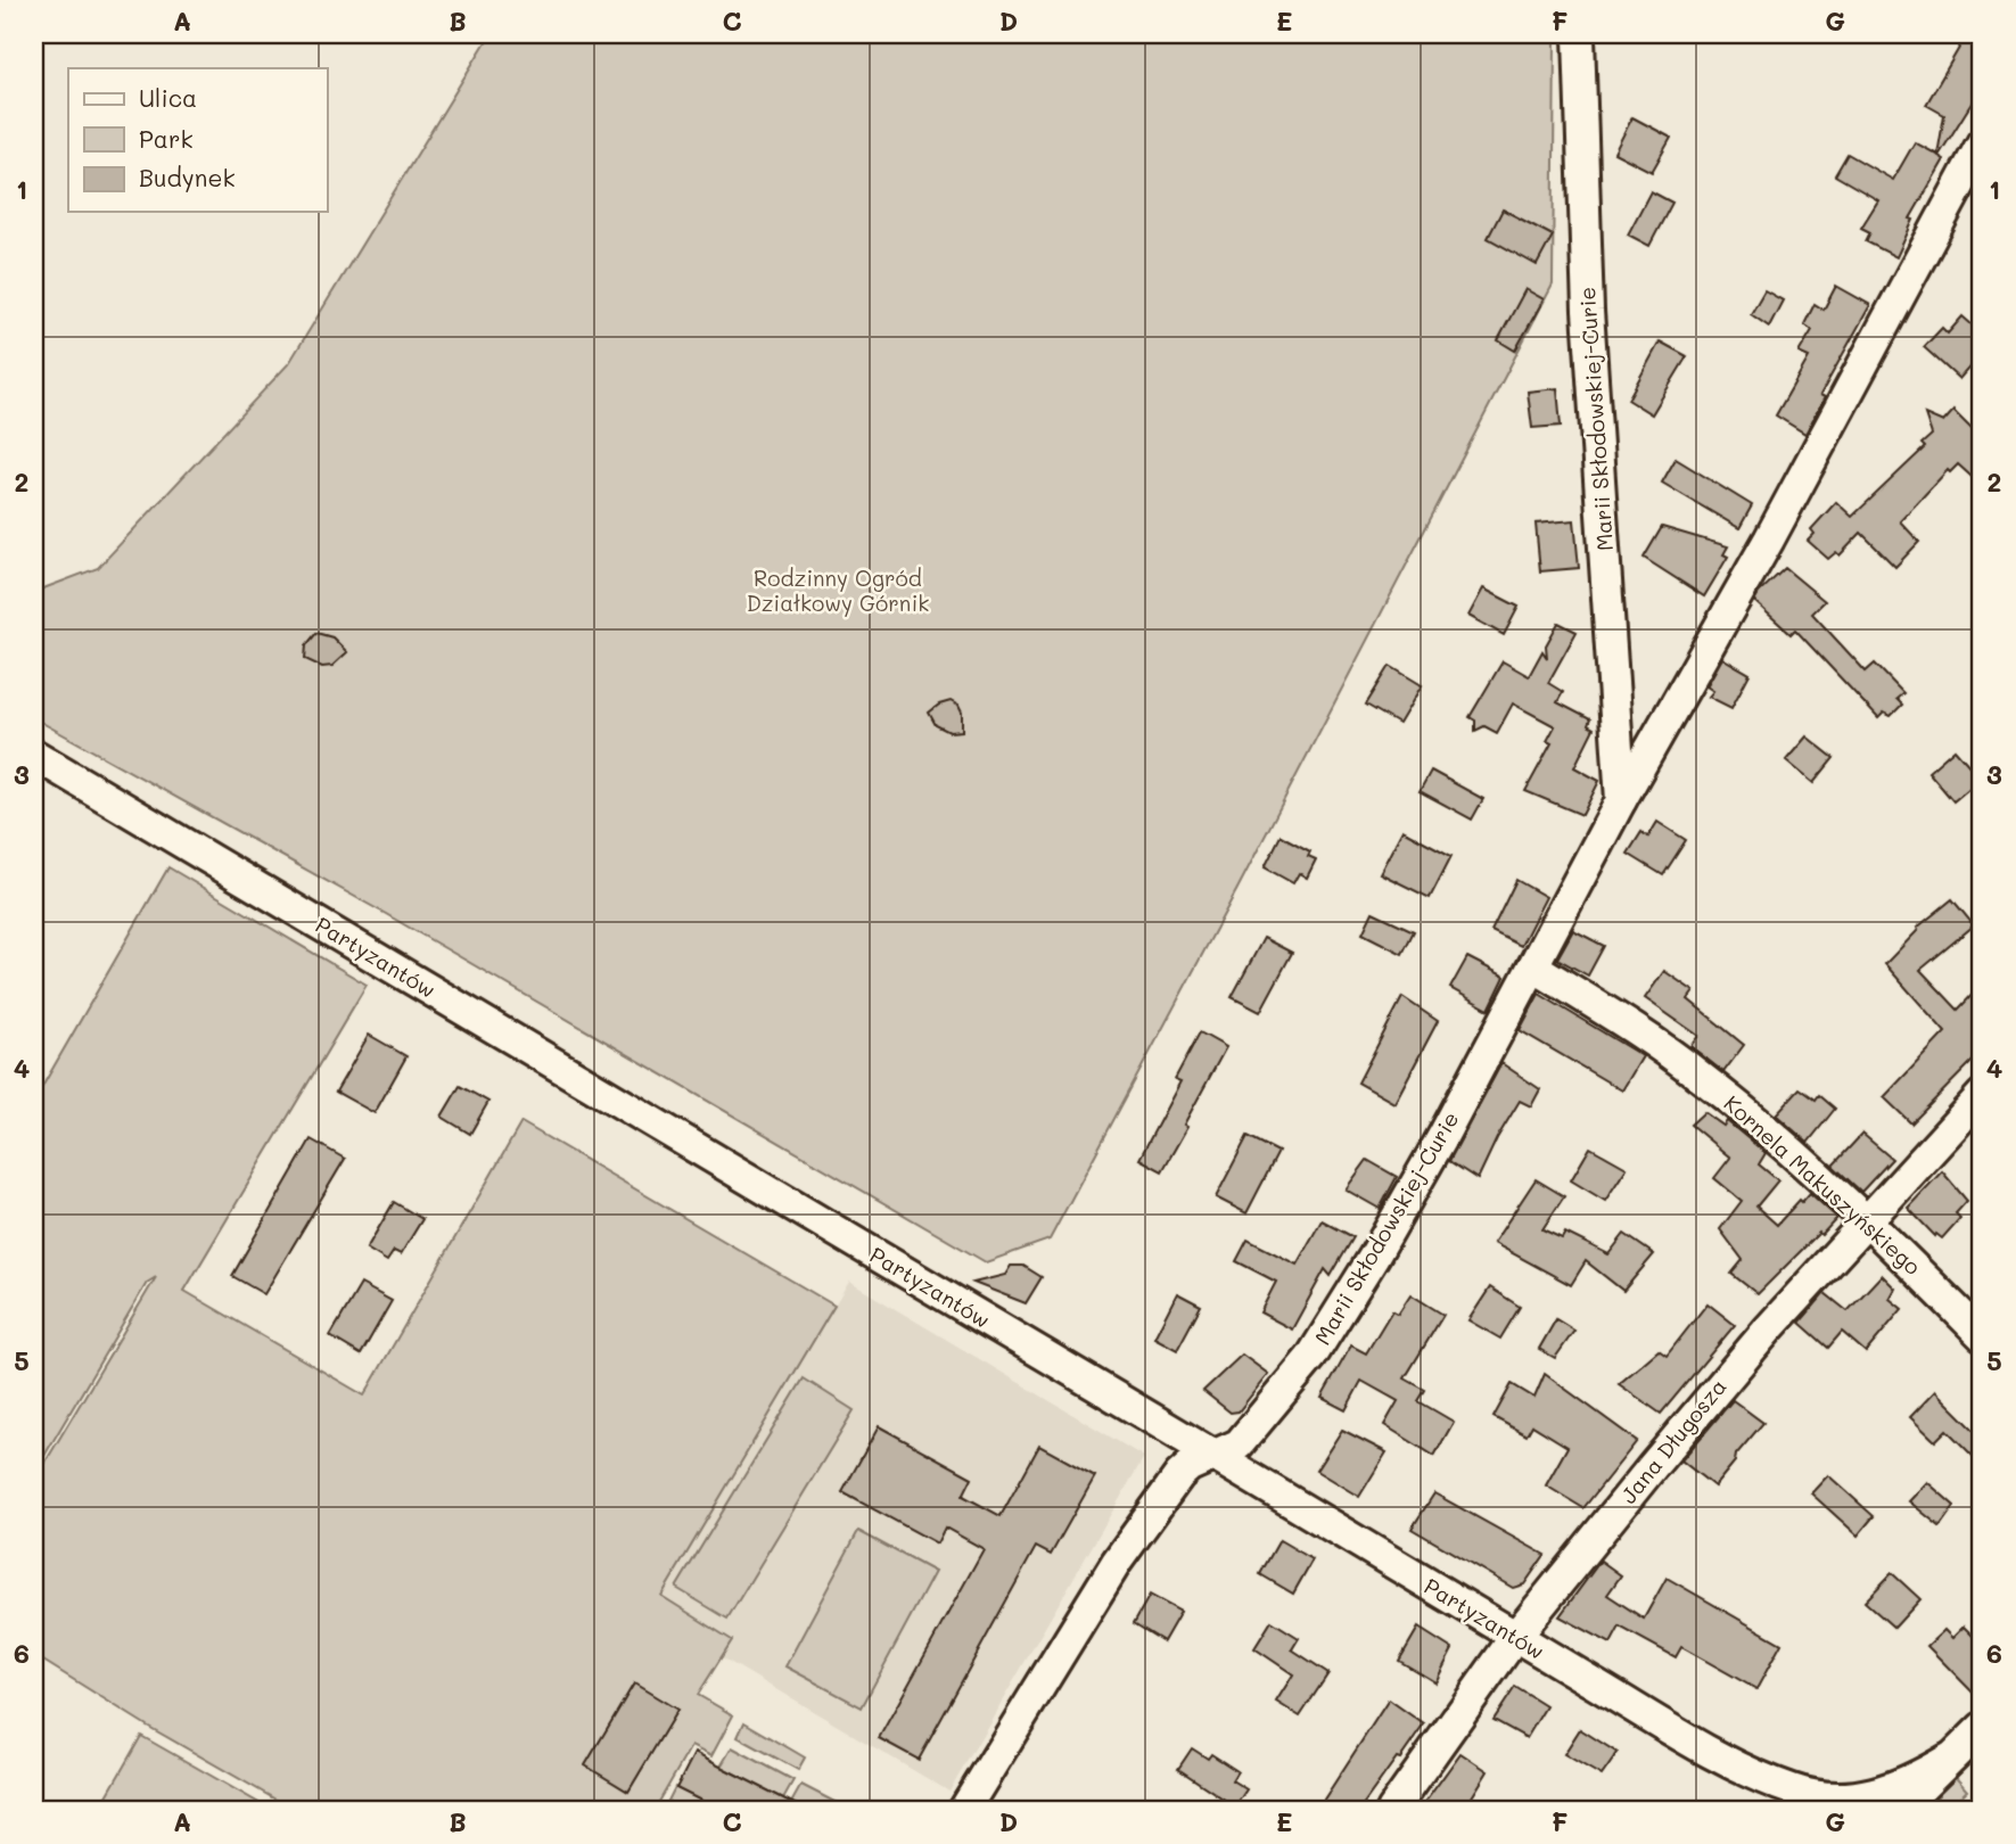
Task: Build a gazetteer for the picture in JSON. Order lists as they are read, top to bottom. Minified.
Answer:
{"streets":{"street":["Marii Skłodowskiej-Curie","Partyzantów","Kornela Makuszyńskiego","Jana Długosza"]},"crossings":[["Marii Skłodowskiej-Curie","Partyzantów"],["Marii Skłodowskiej-Curie","Kornela Makuszyńskiego"],["Partyzantów","Jana Długosza"],["Kornela Makuszyńskiego","Jana Długosza"]],"parks":["Rodzinny Ogród Działkowy Górnik"],"legend":["Ulica","Park","Budynek"],"grid":{"columns":["A","B","C","D","E","F","G"],"rows":["1","2","3","4","5","6"]}}
